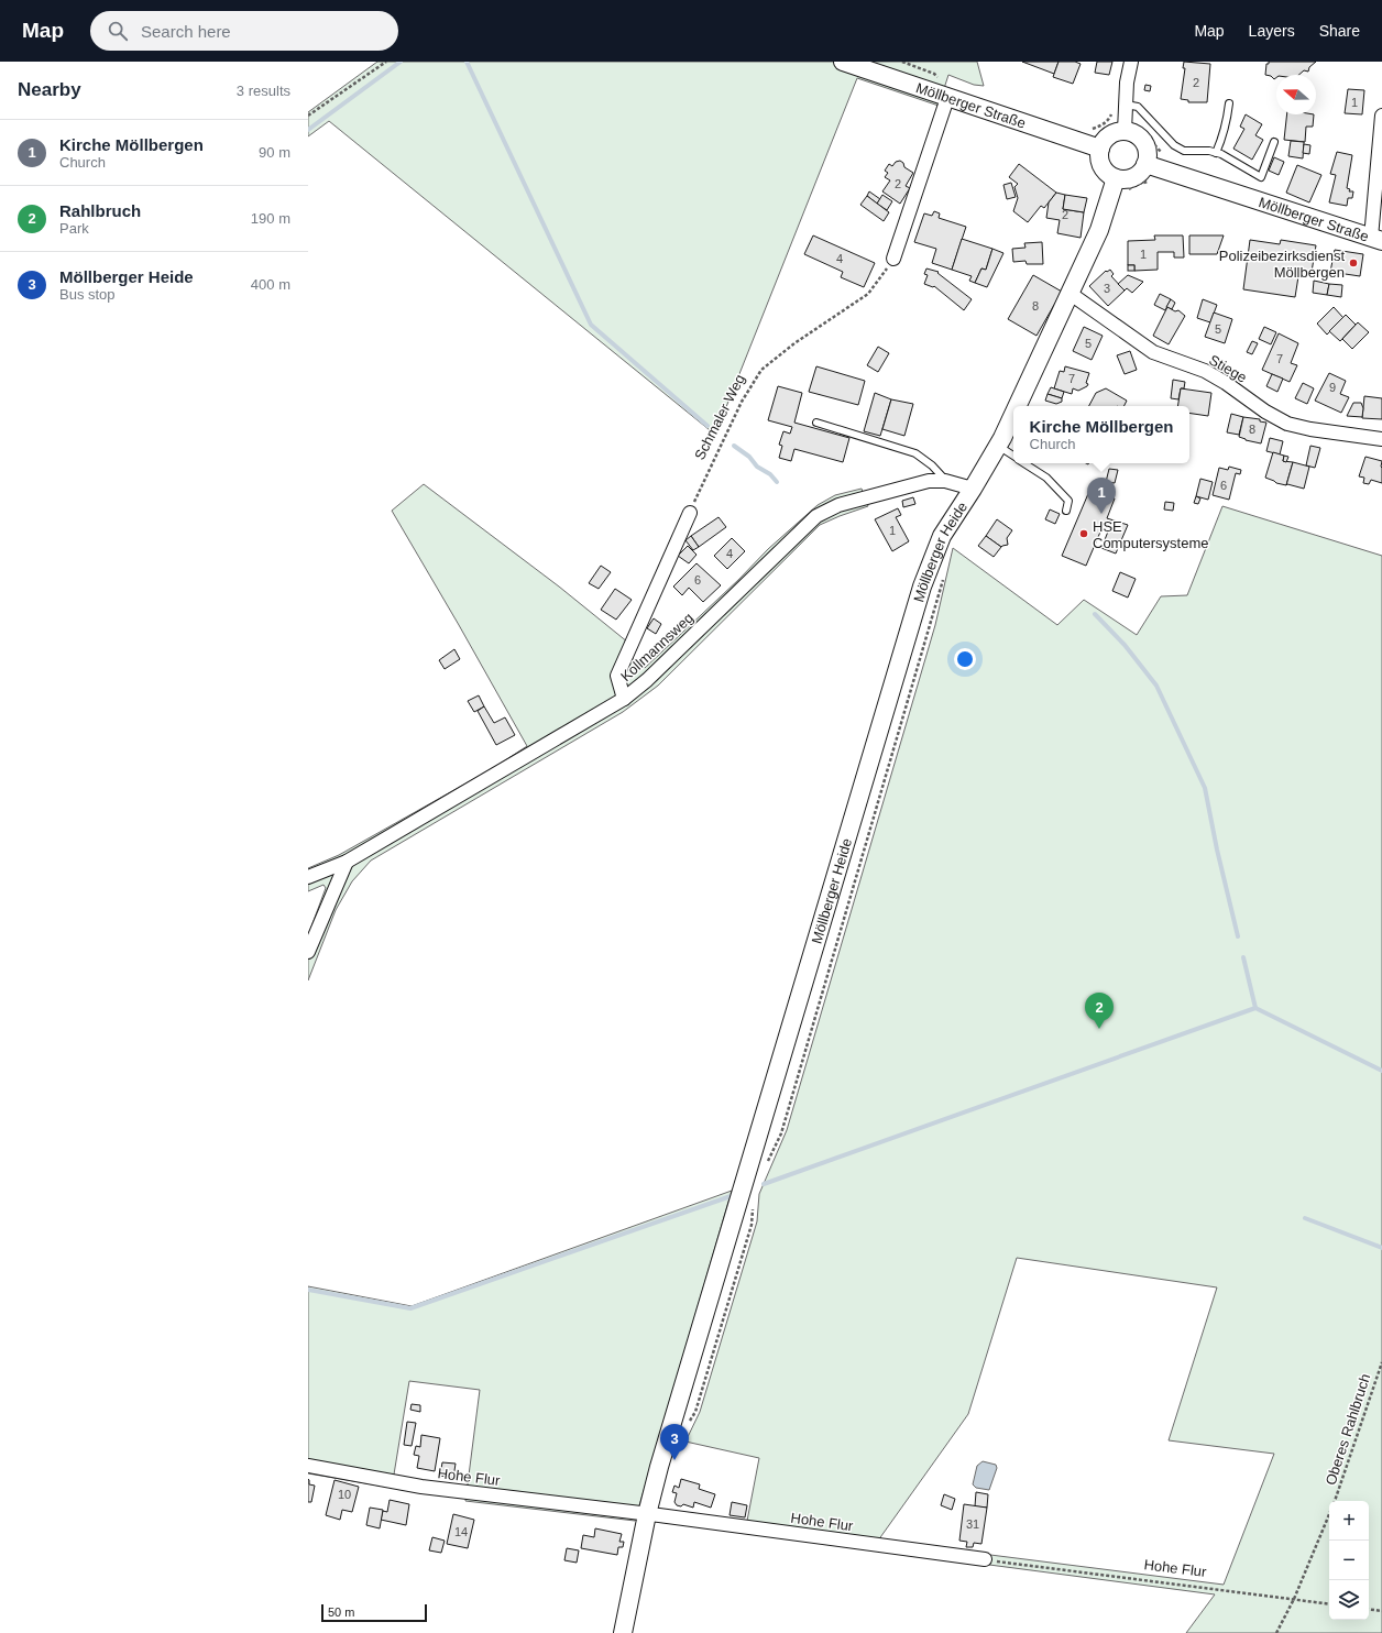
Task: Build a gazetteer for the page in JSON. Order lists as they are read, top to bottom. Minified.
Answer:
{"streets":{"street":["Möllberger Straße","Stiege","Möllberger Heide","Kollmannsweg","Hohe Flur"],"path":["Schmaler Weg","Oberes Rahlbruch"]},"crossings":[["Möllberger Straße","Möllberger Heide"],["Stiege","Möllberger Heide"],["Möllberger Heide","Kollmannsweg"],["Möllberger Heide","Hohe Flur"],["Oberes Rahlbruch","Hohe Flur"]],"places":["Polizeibezirksdienst Möllbergen","HSE Computersysteme"],"house_numbers":["2","1","2","2","1","4","3","8","5","5","7","7","9","8","6","1","4","6","10","31","14"],"scale_bar":"50 m","north":"left","page":{"header":"Map","search":"Search here","nav":["Map","Layers","Share"],"heading":["Nearby","3 results"],"list":[{"mark":"1","name":"Kirche Möllbergen","note":"Church","value":"90 m"},{"mark":"2","name":"Rahlbruch","note":"Park","value":"190 m"},{"mark":"3","name":"Möllberger Heide","note":"Bus stop","value":"400 m"}],"popup":["Kirche Möllbergen","Church"],"pins":["1","2","3"],"map_buttons":["+","−"],"scale":"50 m"}}
